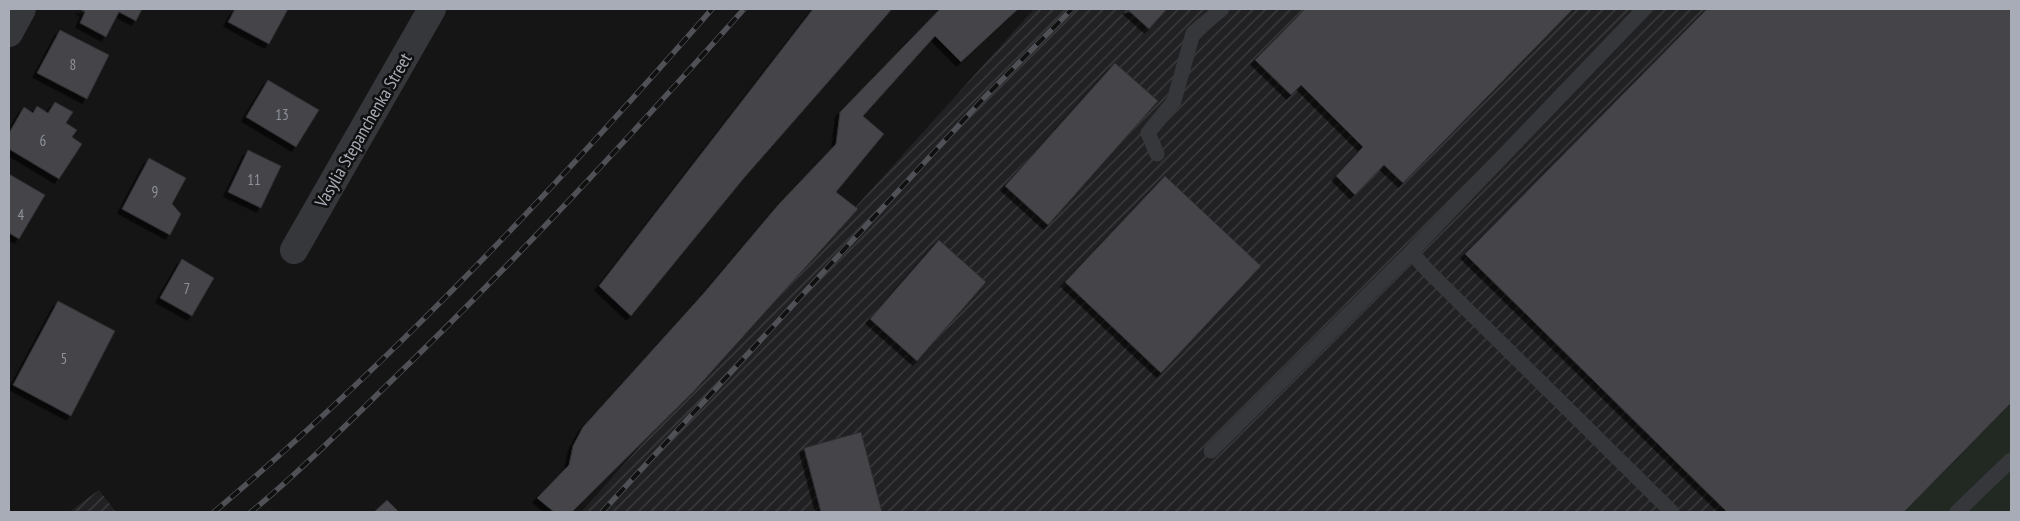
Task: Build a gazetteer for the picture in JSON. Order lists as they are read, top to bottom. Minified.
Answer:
{"streets":{"street":["Vasylia Stepanchenka Street"]},"house_numbers":["8","13","6","11","9","4","7","5"]}
